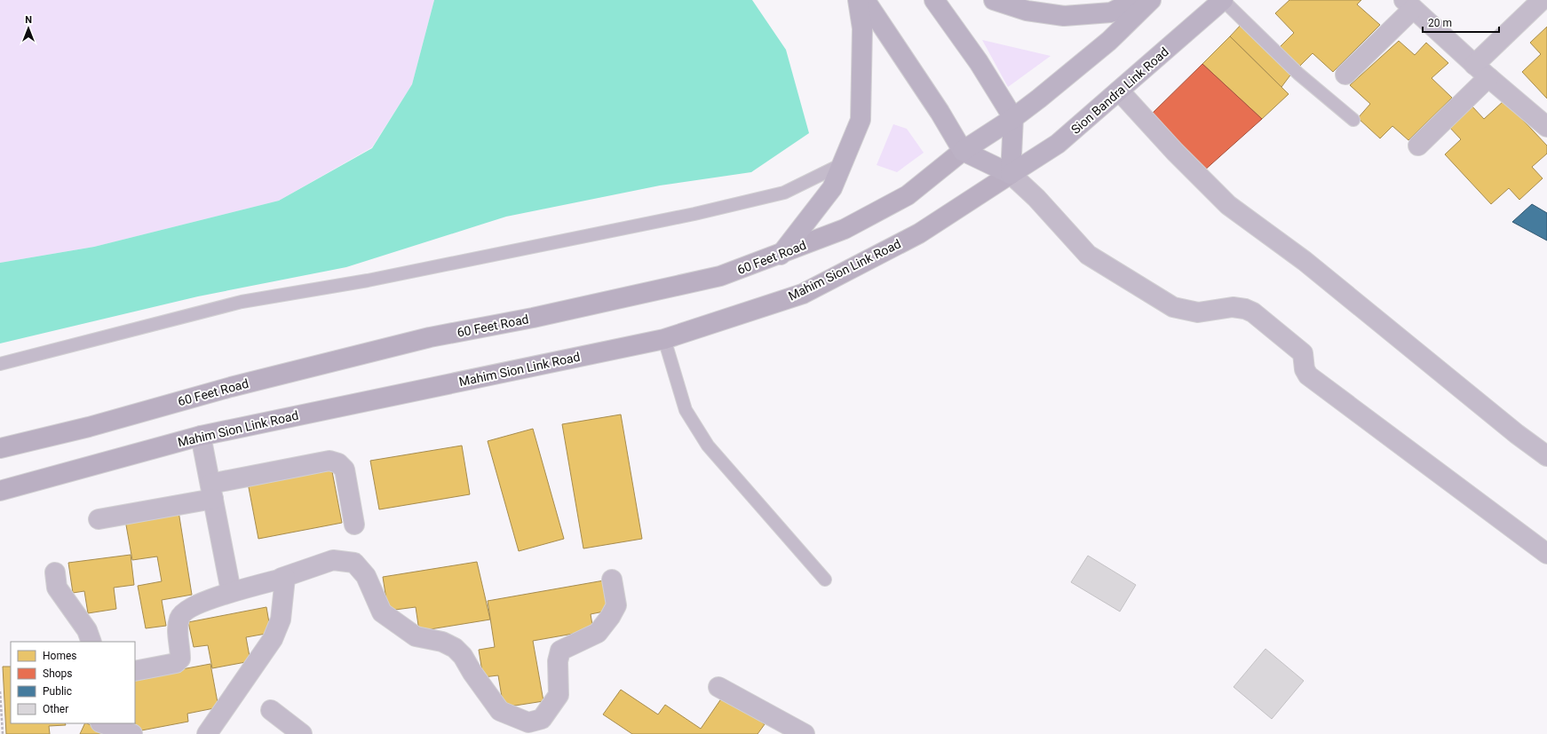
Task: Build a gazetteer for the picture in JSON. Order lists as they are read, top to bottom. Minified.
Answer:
{"streets":{"main road":["Sion Bandra Link Road","60 Feet Road","Mahim Sion Link Road"]},"crossings":[["Sion Bandra Link Road","Mahim Sion Link Road"]],"legend":["Homes","Shops","Public","Other"],"scale_bar":"20 m","north":"top"}
